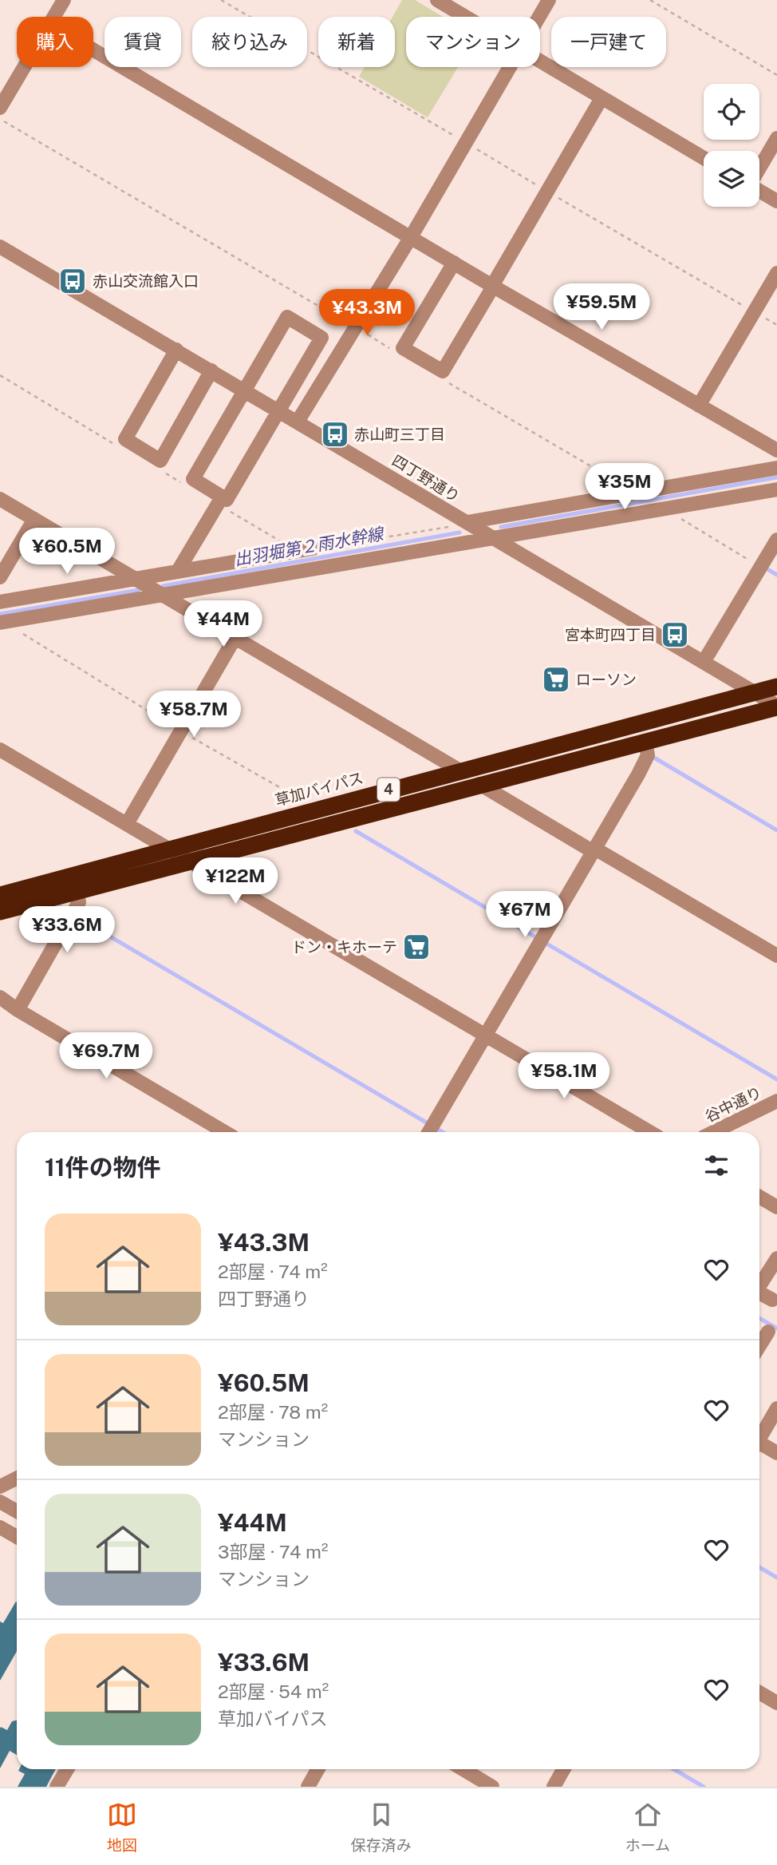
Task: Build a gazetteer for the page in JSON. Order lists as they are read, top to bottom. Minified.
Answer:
{"streets":{"highway":["草加バイパス","4"],"street":["四丁野通り","谷中通り"]},"crossings":[["四丁野通り","草加バイパス"],["四丁野通り","4"]],"water":["出羽堀第２雨水幹線"],"places":{"bus stop":["赤山交流館入口","赤山町三丁目","宮本町四丁目"],"supermarket":["ローソン","ドン・キホーテ"]},"page":{"chip":["購入","賃貸","絞り込み","新着","マンション","一戸建て"],"price":["¥59.5M","¥43.3M","¥35M","¥60.5M","¥44M","¥58.7M","¥122M","¥67M","¥33.6M","¥69.7M","¥58.1M"],"heading":"11件の物件","list":[{"name":"¥43.3M","note":"2部屋 · 74 m² · 四丁野通り"},{"name":"¥60.5M","note":"2部屋 · 78 m² · マンション"},{"name":"¥44M","note":"3部屋 · 74 m² · マンション"},{"name":"¥33.6M","note":"2部屋 · 54 m² · 草加バイパス"}],"tabs":["地図","保存済み","ホーム"]}}
